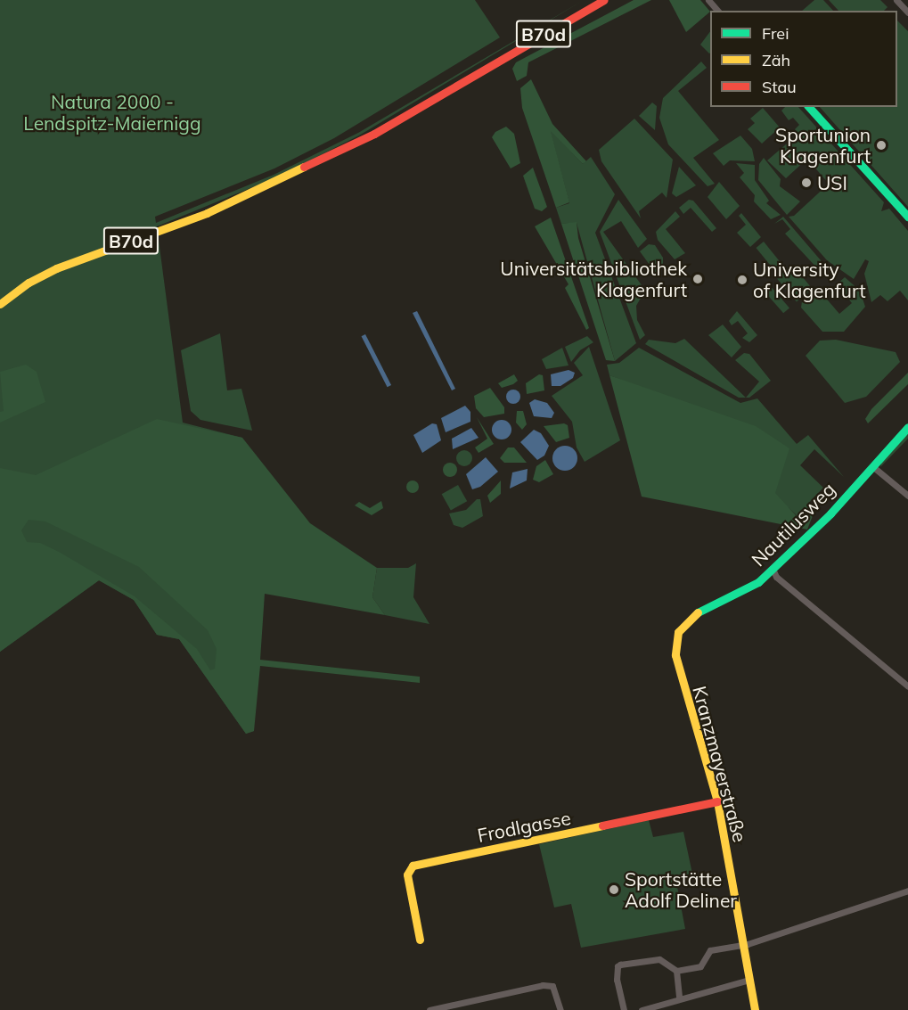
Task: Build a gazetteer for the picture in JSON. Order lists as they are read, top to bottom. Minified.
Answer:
{"streets":{"street":["B70d","Nautilusweg","Kranzmayerstraße","Frodlgasse"]},"crossings":[["Nautilusweg","Kranzmayerstraße"],["Kranzmayerstraße","Frodlgasse"]],"parks":["Natura 2000 - Lendspitz-Maiernigg"],"places":["Sportunion Klagenfurt","USI","Universitätsbibliothek Klagenfurt","University of Klagenfurt","Sportstätte Adolf Deliner"],"legend":["Frei","Zäh","Stau"]}
